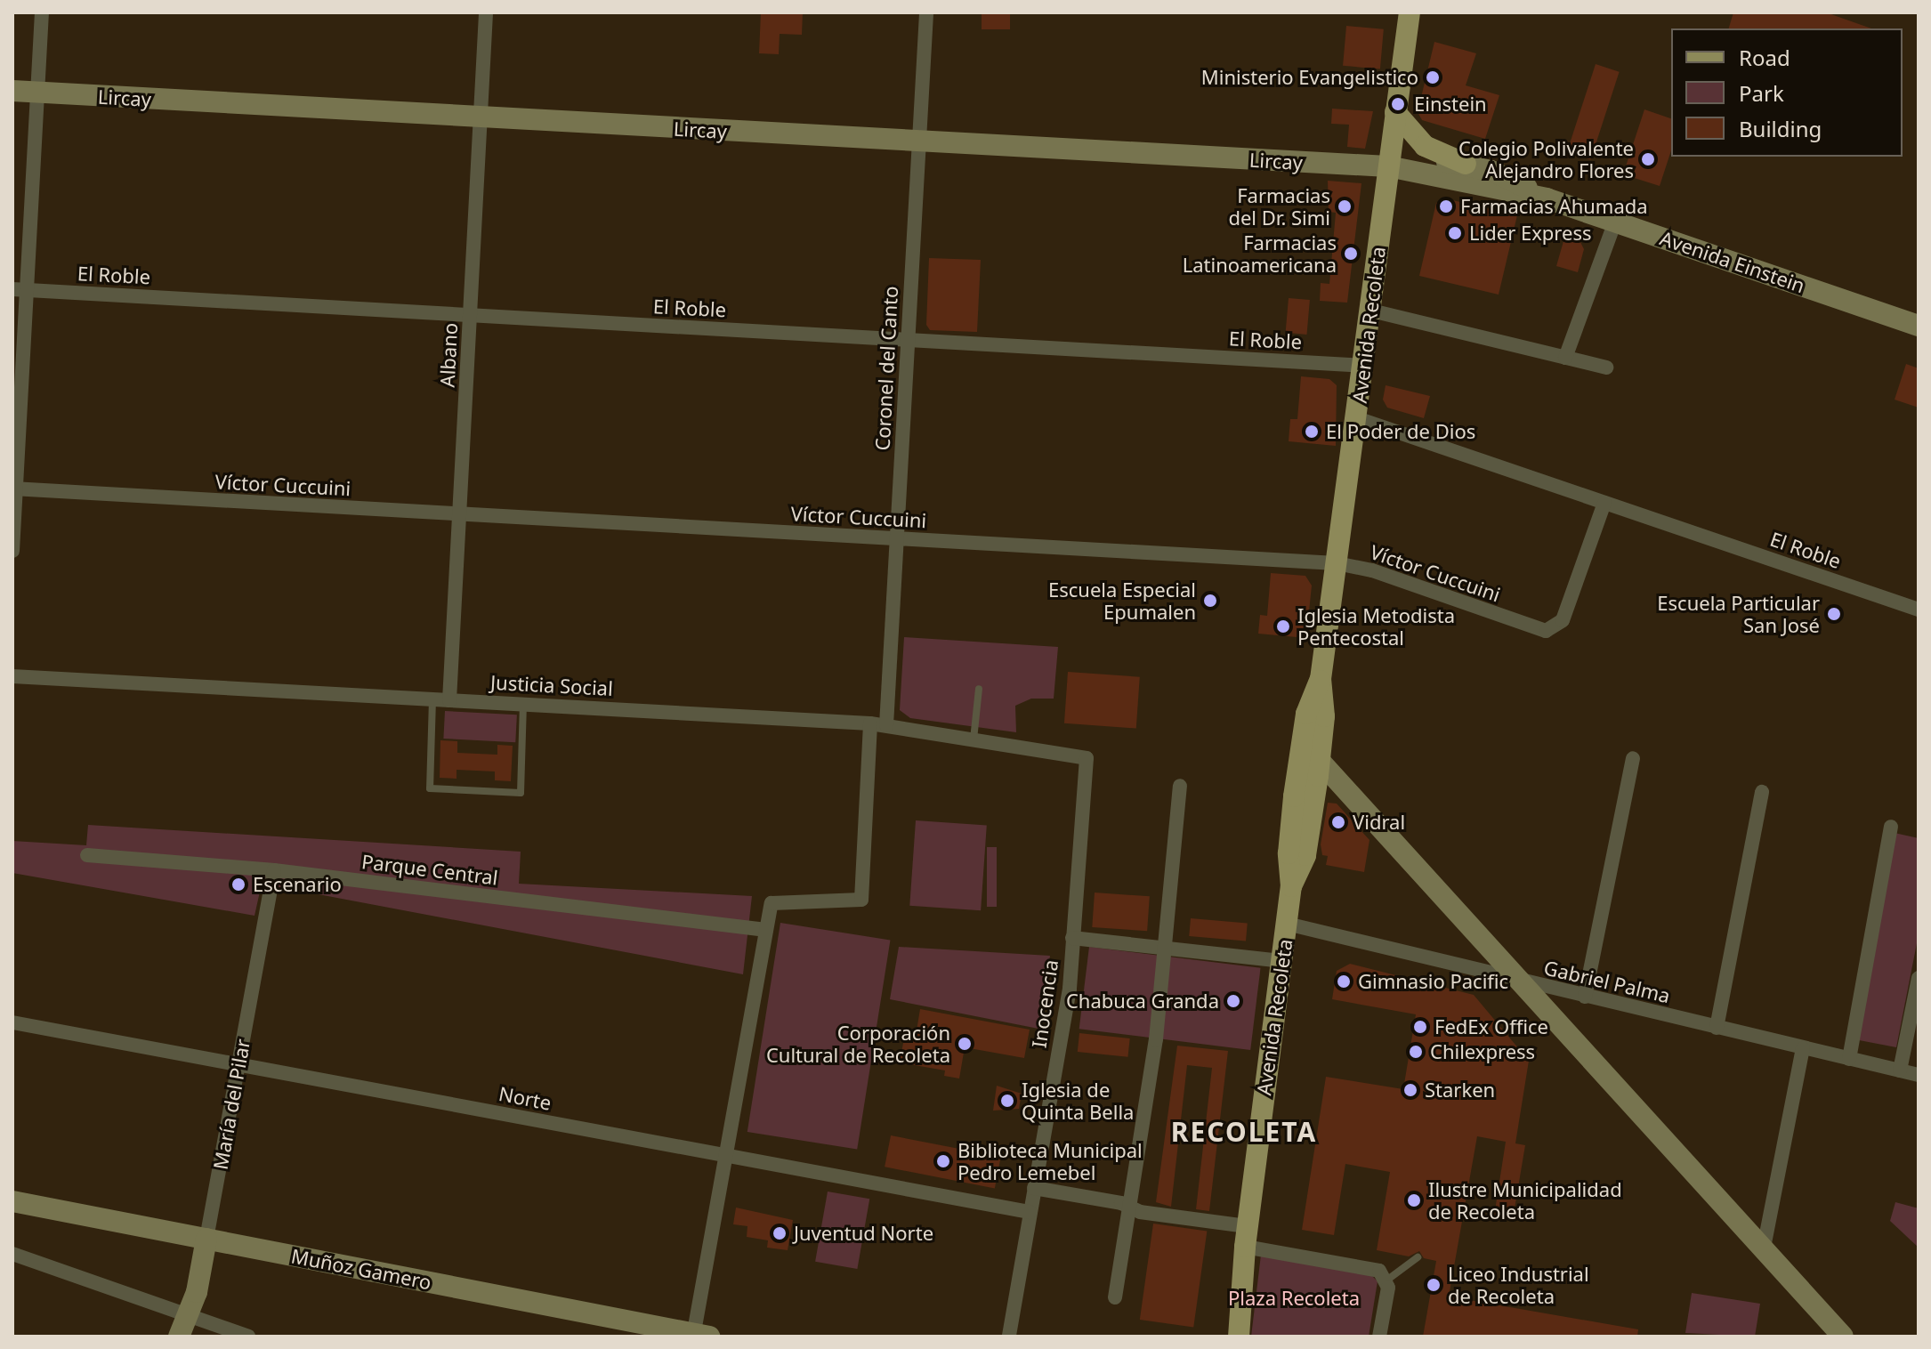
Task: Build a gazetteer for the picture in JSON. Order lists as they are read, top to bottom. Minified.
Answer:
{"streets":{"main road":["Lircay","Avenida Einstein","Avenida Recoleta","María del Pilar","Muñoz Gamero"],"street":["El Roble","Albano","Coronel del Canto","Víctor Cuccuini","Justicia Social","Parque Central","Gabriel Palma","Inocencia","Norte"]},"crossings":[["Lircay","Avenida Einstein"],["Lircay","Avenida Recoleta"],["Lircay","Albano"],["Lircay","Coronel del Canto"],["Avenida Einstein","Avenida Recoleta"],["El Roble","Avenida Recoleta"],["El Roble","Albano"],["El Roble","Coronel del Canto"],["El Roble","Víctor Cuccuini"],["Avenida Recoleta","Víctor Cuccuini"],["Avenida Recoleta","Gabriel Palma"],["Albano","Víctor Cuccuini"],["Albano","Justicia Social"],["Coronel del Canto","Víctor Cuccuini"],["Coronel del Canto","Justicia Social"],["Justicia Social","Inocencia"],["Parque Central","María del Pilar"],["Inocencia","Norte"],["Norte","María del Pilar"],["María del Pilar","Muñoz Gamero"]],"districts":["RECOLETA"],"parks":["Plaza Recoleta"],"places":["Ministerio Evangelistico","Einstein","Colegio Polivalente Alejandro Flores","Farmacias del Dr. Simi","Farmacias Ahumada","Lider Express","Farmacias Latinoamericana","El Poder de Dios","Escuela Especial Epumalen","Escuela Particular San José","Iglesia Metodista Pentecostal","Vidral","Escenario","Gimnasio Pacific","Chabuca Granda","FedEx Office","Corporación Cultural de Recoleta","Chilexpress","Starken","Iglesia de Quinta Bella","Biblioteca Municipal Pedro Lemebel","Ilustre Municipalidad de Recoleta","Juventud Norte","Liceo Industrial de Recoleta"],"legend":["Road","Park","Building"]}
